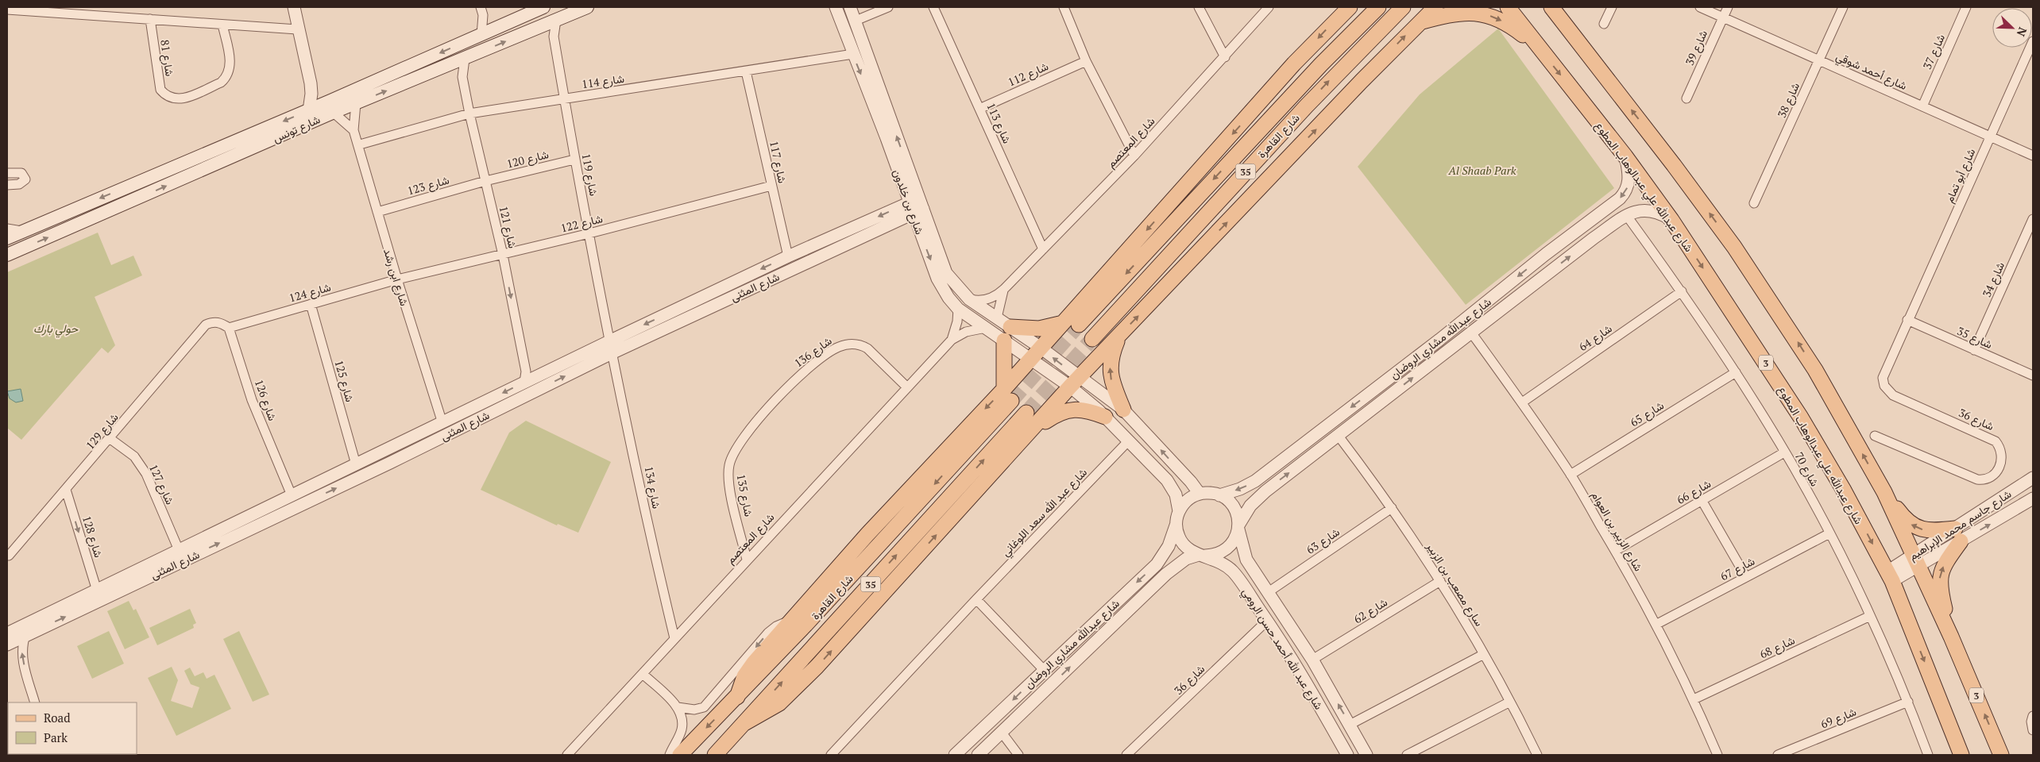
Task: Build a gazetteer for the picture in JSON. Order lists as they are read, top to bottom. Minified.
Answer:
{"streets":{"main road":["شارع تونس","شارع القاهرة","35","شارع عبدالله علي عبدالوهاب المطوع","3"],"street":["شارع 39","شارع 37","شارع 81","شارع أحمد شوقي","شارع 112","شارع 114","شارع 38","شارع 113","شارع المعتصم","شارع 120","شارع 117","شارع 119","شارع أبو تمام","شارع 123","شارع بن خلدون","شارع 122","شارع 121","شارع ابن رشد","شارع 34","شارع المثنى","شارع 124","شارع 64","شارع 35","شارع عبدالله مشاري الروضان","شارع 136","شارع 125","شارع 126","شارع 65","شارع 36","شارع 129","شارع 70","شارع 127","شارع 134","شارع 66","شارع 135","شارع عبد الله سعد اللوغاني","شارع جاسم محمد الإبراهيم","شارع الزبير بن العوام","شارع 128","شارع 63","شارع 67","سارع مصعب بن الزبير","شارع 62","شارع 68","شارع عبد الله أحمد حسن الرومي","شارع 69"]},"crossings":[["شارع 39","شارع أحمد شوقي"],["شارع 37","شارع أحمد شوقي"],["شارع أحمد شوقي","شارع 38"],["شارع أحمد شوقي","شارع أبو تمام"],["شارع 112","شارع 113"],["شارع 114","شارع 117"],["شارع 114","شارع 119"],["شارع 114","شارع بن خلدون"],["شارع 114","شارع 121"],["شارع 114","شارع ابن رشد"],["شارع 113","شارع المعتصم"],["شارع تونس","شارع 119"],["شارع تونس","شارع 121"],["شارع تونس","شارع ابن رشد"],["شارع المعتصم","شارع بن خلدون"],["شارع المعتصم","شارع 136"],["شارع المعتصم","شارع 134"],["شارع المعتصم","شارع 135"],["شارع 120","شارع 119"],["شارع 120","شارع 123"],["شارع 120","شارع 121"],["شارع 117","شارع 122"],["شارع 117","شارع المثنى"],["شارع 119","شارع 122"],["شارع 119","شارع المثنى"],["شارع 119","شارع 134"],["شارع أبو تمام","شارع 35"],["شارع أبو تمام","شارع 36"],["شارع 123","شارع 121"],["شارع 123","شارع ابن رشد"],["شارع عبدالله علي عبدالوهاب المطوع","شارع عبدالله مشاري الروضان"],["شارع عبدالله علي عبدالوهاب المطوع","شارع جاسم محمد الإبراهيم"],["شارع بن خلدون","شارع المثنى"],["شارع 122","شارع 121"],["شارع 122","شارع ابن رشد"],["شارع 122","شارع 124"],["شارع 121","شارع المثنى"],["شارع ابن رشد","شارع المثنى"],["شارع ابن رشد","شارع 124"],["شارع 34","شارع 35"],["شارع المثنى","شارع 125"],["شارع المثنى","شارع 126"],["شارع المثنى","شارع 127"],["شارع المثنى","شارع 134"],["شارع المثنى","شارع 128"],["شارع 124","شارع 125"],["شارع 124","شارع 126"],["شارع 124","شارع 129"],["شارع 64","شارع 70"],["شارع 64","شارع الزبير بن العوام"],["شارع 35","شارع 36"],["شارع عبدالله مشاري الروضان","شارع 70"],["شارع عبدالله مشاري الروضان","شارع الزبير بن العوام"],["شارع عبدالله مشاري الروضان","سارع مصعب بن الزبير"],["شارع عبدالله مشاري الروضان","شارع عبد الله أحمد حسن الرومي"],["شارع 136","شارع 135"],["3","شارع جاسم محمد الإبراهيم"],["شارع 126","شارع 129"],["شارع 65","شارع 70"],["شارع 65","شارع الزبير بن العوام"],["شارع 36","شارع عبد الله أحمد حسن الرومي"],["شارع 129","شارع 127"],["شارع 129","شارع 128"],["شارع 70","شارع 66"],["شارع 70","شارع 67"],["شارع 70","شارع 68"],["شارع 70","شارع 69"],["شارع 66","شارع الزبير بن العوام"],["شارع الزبير بن العوام","شارع 67"],["شارع الزبير بن العوام","شارع 68"],["شارع 63","سارع مصعب بن الزبير"],["شارع 63","شارع عبد الله أحمد حسن الرومي"],["سارع مصعب بن الزبير","شارع 62"],["شارع 62","شارع عبد الله أحمد حسن الرومي"]],"one_way":["شارع 121","شارع 128"],"parks":["Al Shaab Park","حولي بارك"],"legend":["Road","Park"],"north":"bottom right"}
